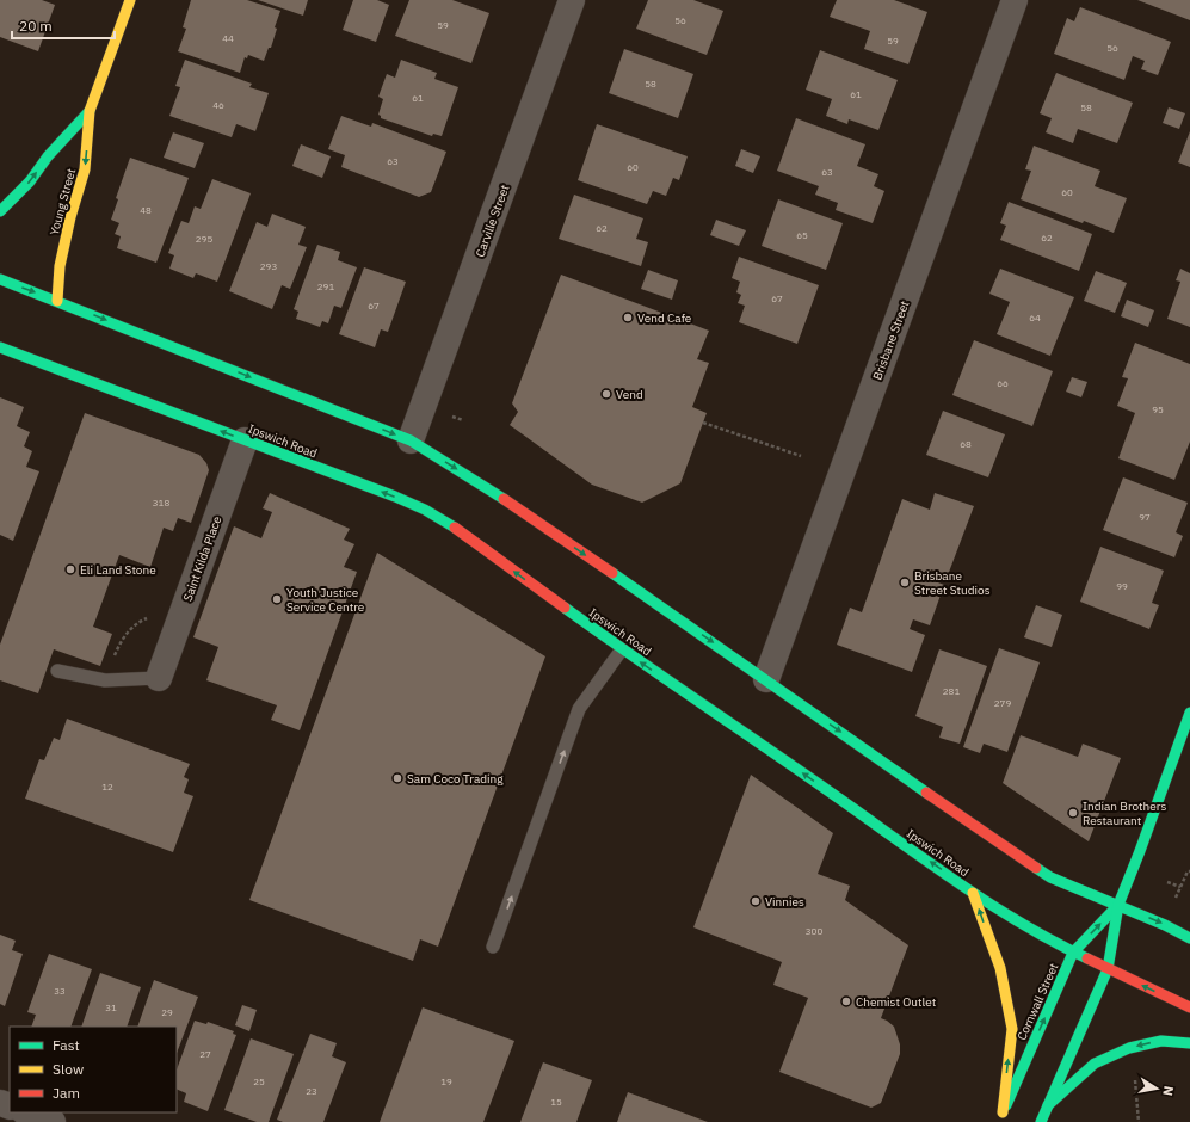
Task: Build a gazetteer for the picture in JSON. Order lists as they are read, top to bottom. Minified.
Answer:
{"streets":{"main road":["Young Street","Ipswich Road","Cornwall Street"],"street":["Carville Street","Brisbane Street","Saint Kilda Place"]},"crossings":[["Ipswich Road","Saint Kilda Place"],["Ipswich Road","Cornwall Street"]],"places":["Vend Cafe","Vend","Eli Land Stone","Brisbane Street Studios","Youth Justice Service Centre","Sam Coco Trading","Indian Brothers Restaurant","Vinnies","Chemist Outlet"],"house_numbers":["56","59","44","59","56","58","61","61","46","58","63","60","63","60","48","62","65","62","295","293","291","67","67","64","66","95","68","318","97","99","281","279","12","300","33","31","29","27","25","19","23","15"],"legend":["Fast","Slow","Jam"],"scale_bar":"20 m","north":"right"}
